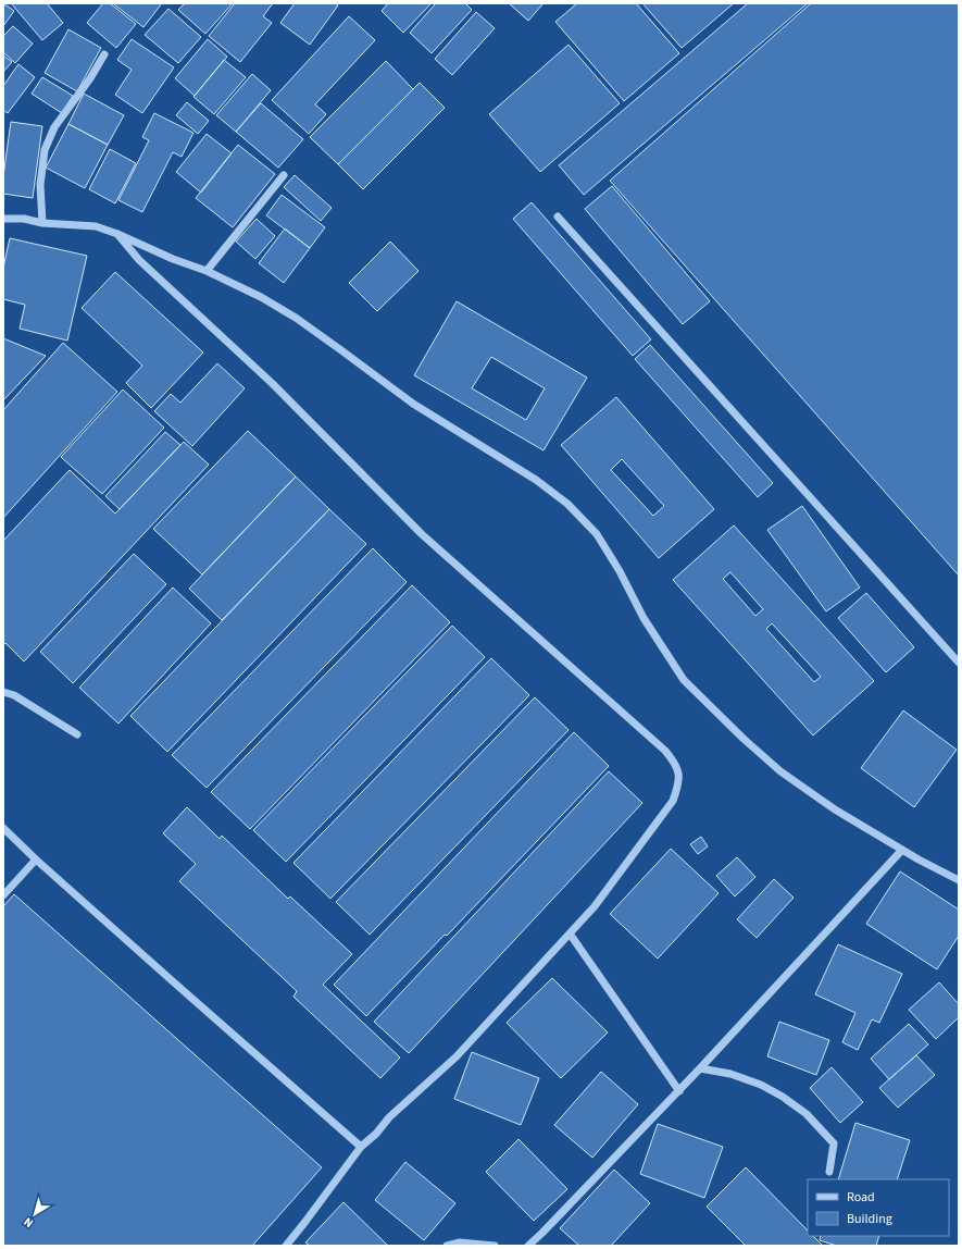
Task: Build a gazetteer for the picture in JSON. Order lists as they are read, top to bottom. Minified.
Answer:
{"legend":["Road","Building"],"north":"bottom left"}
